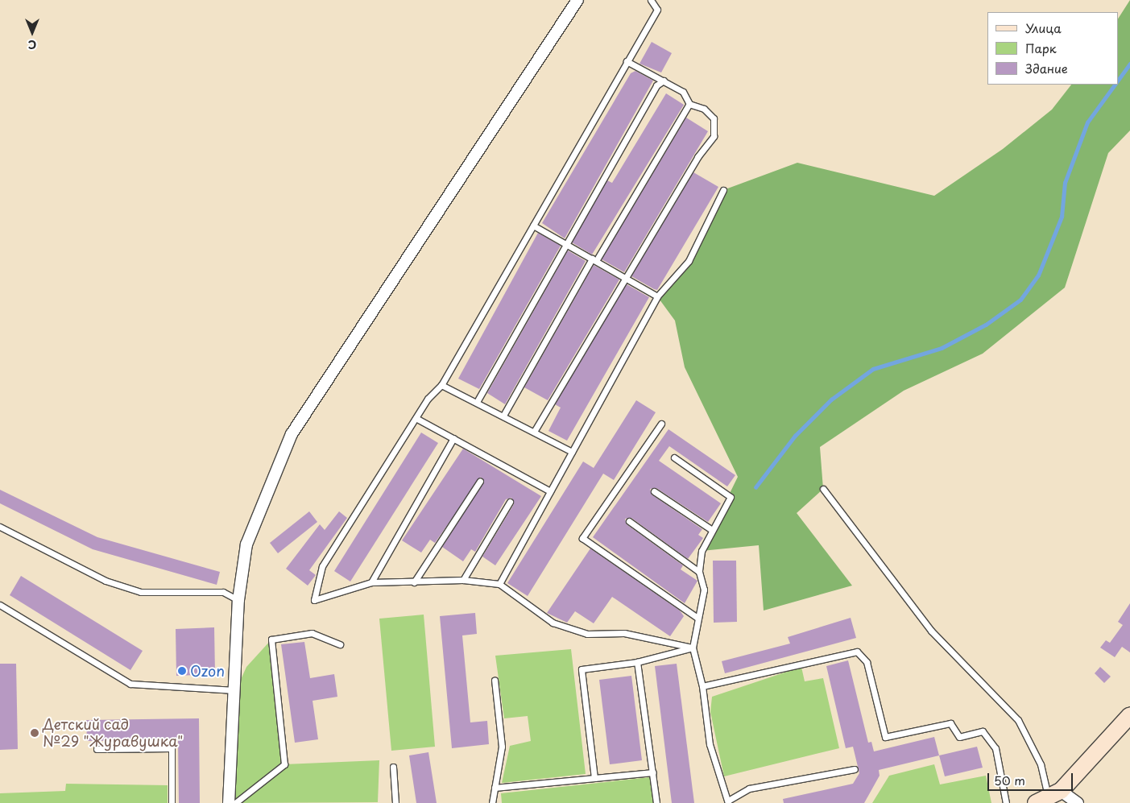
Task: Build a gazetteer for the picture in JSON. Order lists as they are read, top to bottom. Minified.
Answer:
{"places":["Ozon","Детский сад №29 \"Журавушка\""],"legend":["Улица","Парк","Здание"],"scale_bar":"50 m","north":"bottom"}
